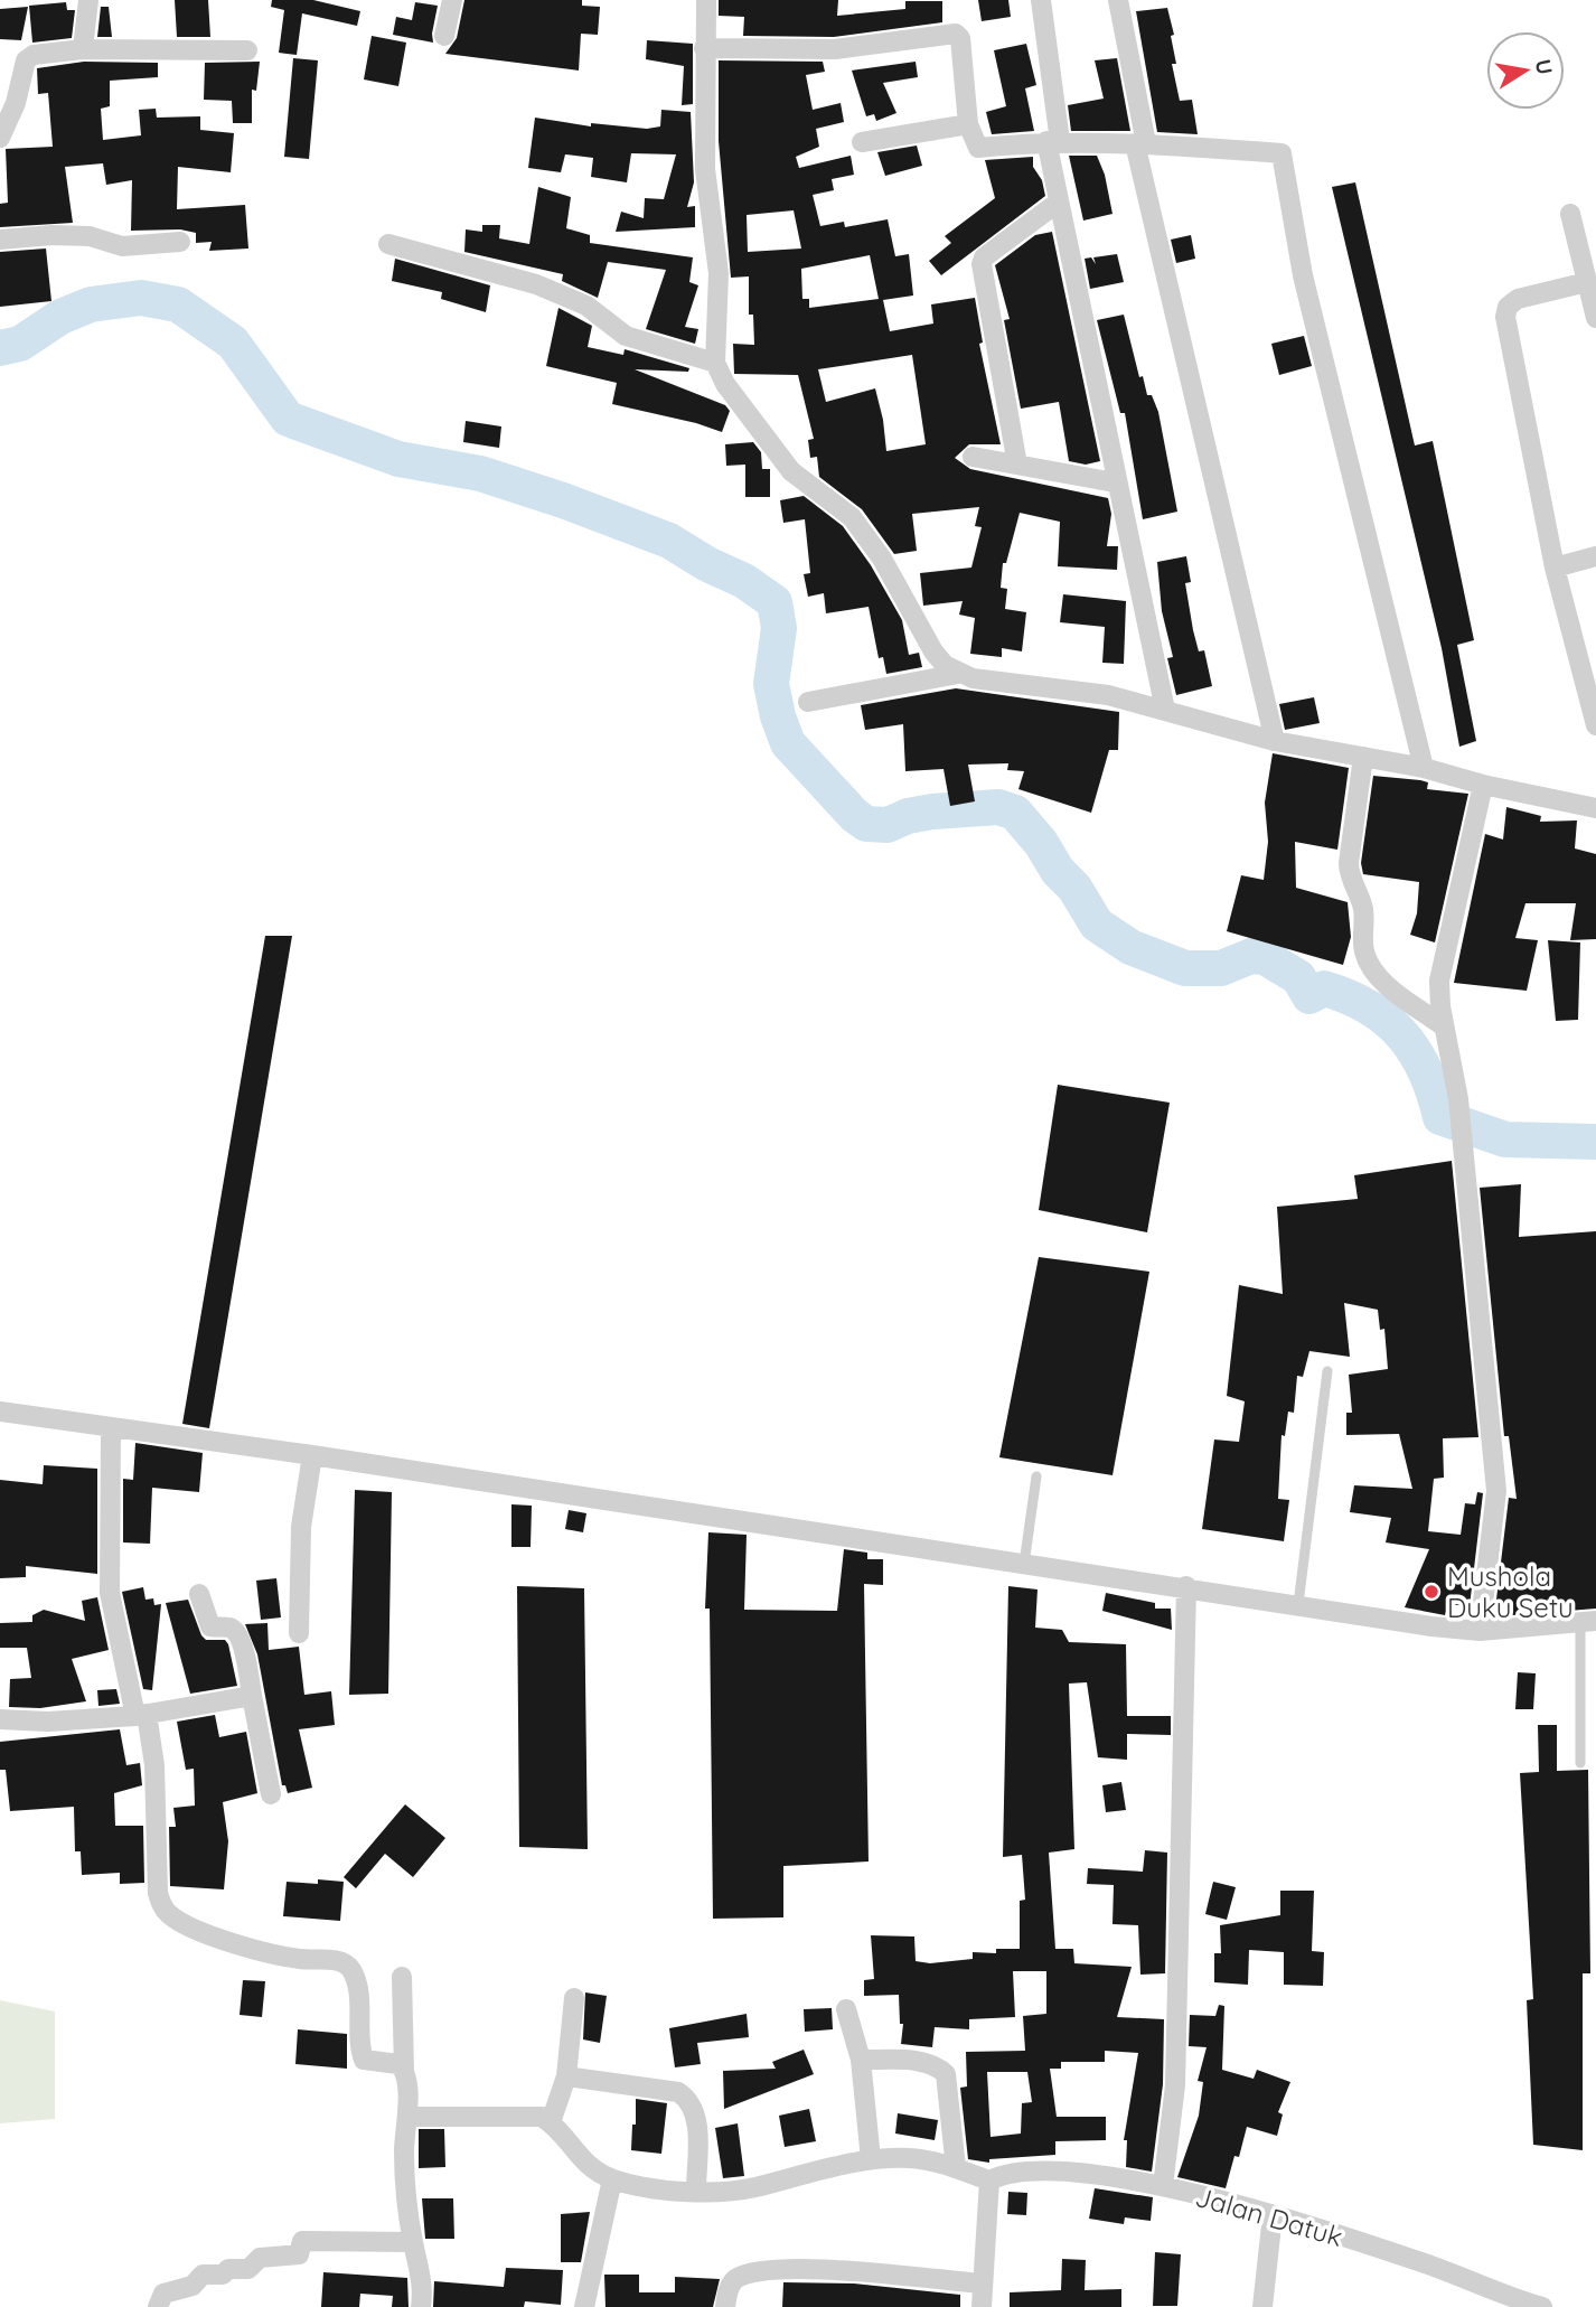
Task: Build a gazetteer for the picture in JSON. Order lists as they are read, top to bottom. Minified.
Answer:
{"streets":{"street":["Jalan Datuk"]},"places":["Mushola Duku Setu"],"north":"right"}
